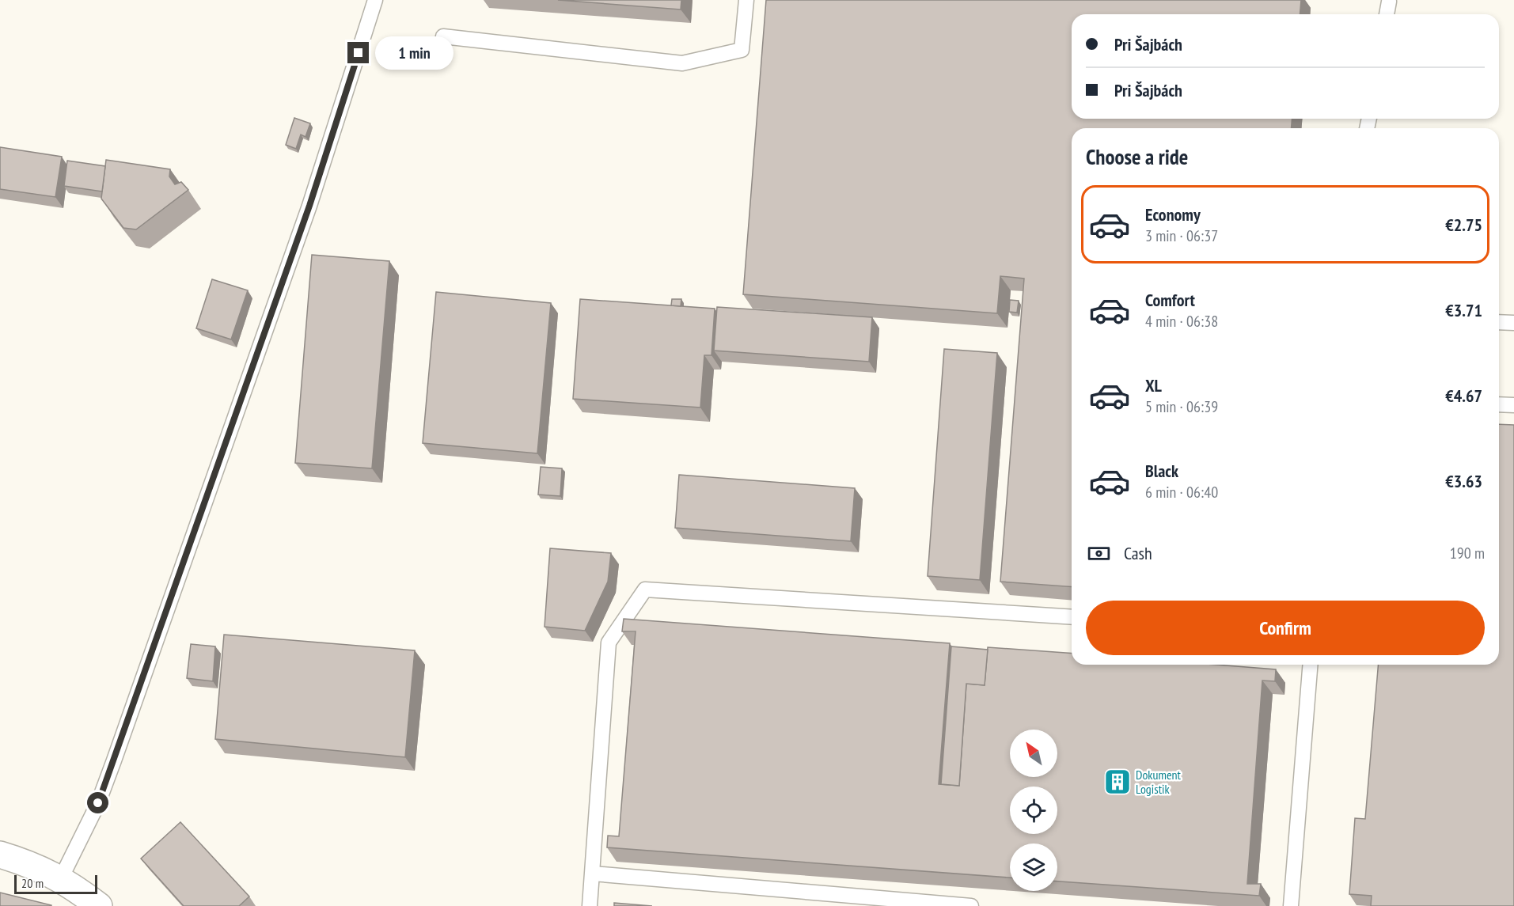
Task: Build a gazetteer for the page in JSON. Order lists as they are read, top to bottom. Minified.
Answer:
{"places":{"building":["Dokument Logistik"]},"scale_bar":"20 m","north":"top left","page":{"banner":["Pri Šajbách","Pri Šajbách"],"bubble":"1 min","heading":"Choose a ride","list":[{"name":"Economy","note":"3 min · 06:37","value":"€2.75"},{"name":"Comfort","note":"4 min · 06:38","value":"€3.71"},{"name":"XL","note":"5 min · 06:39","value":"€4.67"},{"name":"Black","note":"6 min · 06:40","value":"€3.63"}],"pay":["Cash","190 m"],"buttons":"Confirm","scale":"20 m"}}
